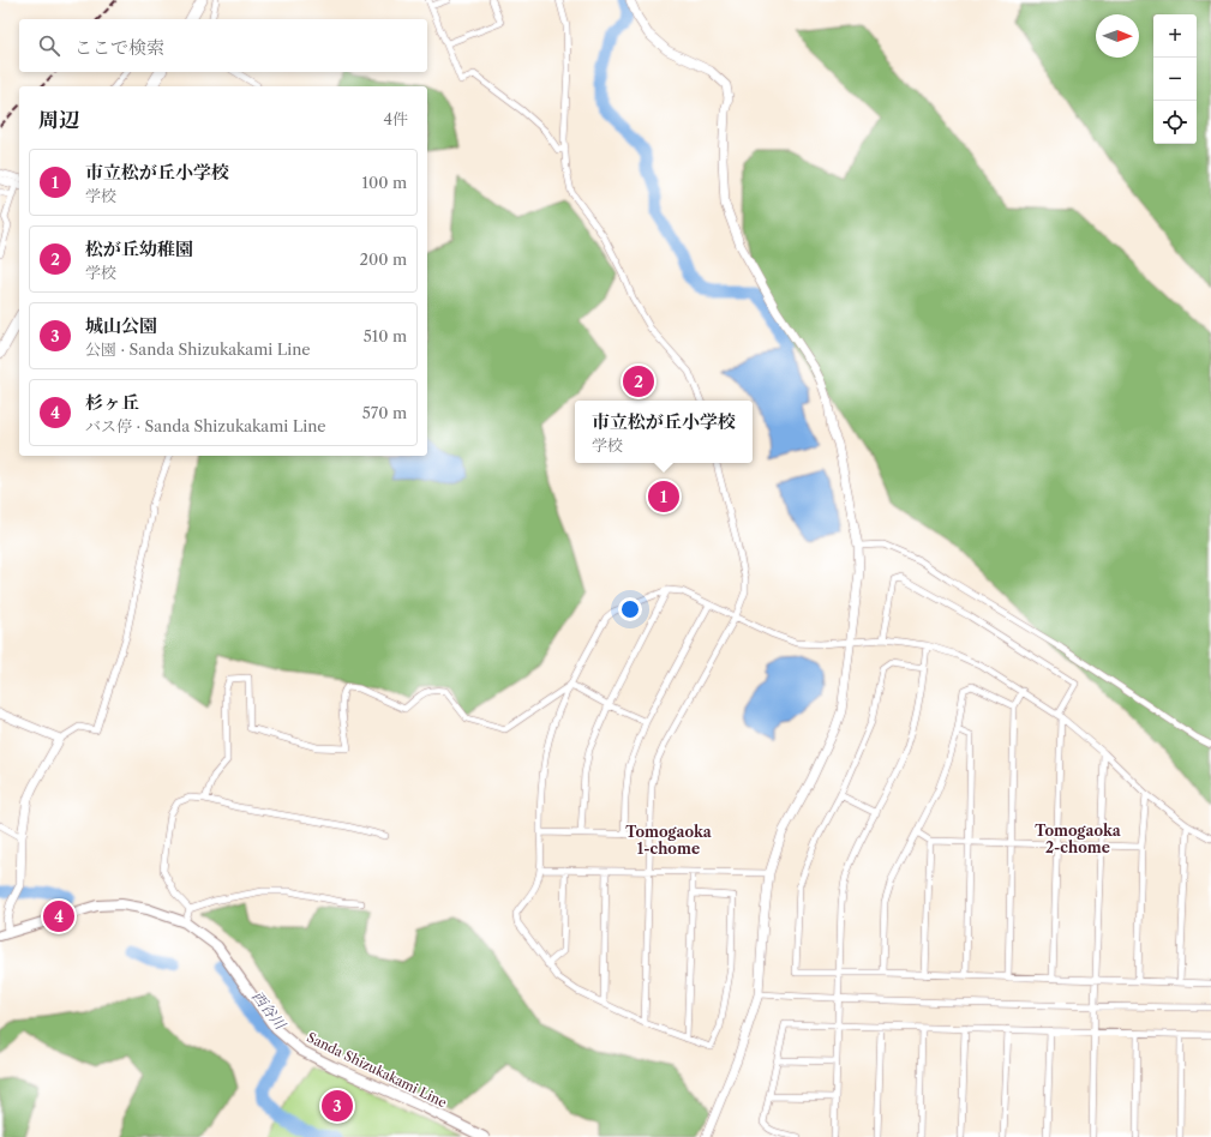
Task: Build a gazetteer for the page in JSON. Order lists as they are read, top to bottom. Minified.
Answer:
{"streets":{"main road":["Sanda Shizukakami Line"]},"districts":["Tomogaoka 2-chome","Tomogaoka 1-chome"],"water":["西谷川"],"north":"right","page":{"map_buttons":["+","−"],"search":"ここで検索","heading":["周辺","4件"],"list":[{"mark":"1","name":"市立松が丘小学校","note":"学校","value":"100 m"},{"mark":"2","name":"松が丘幼稚園","note":"学校","value":"200 m"},{"mark":"3","name":"城山公園","note":"公園 · Sanda Shizukakami Line","value":"510 m"},{"mark":"4","name":"杉ヶ丘","note":"バス停 · Sanda Shizukakami Line","value":"570 m"}],"pins":["2","1","4","3"],"popup":["市立松が丘小学校","学校"]}}
